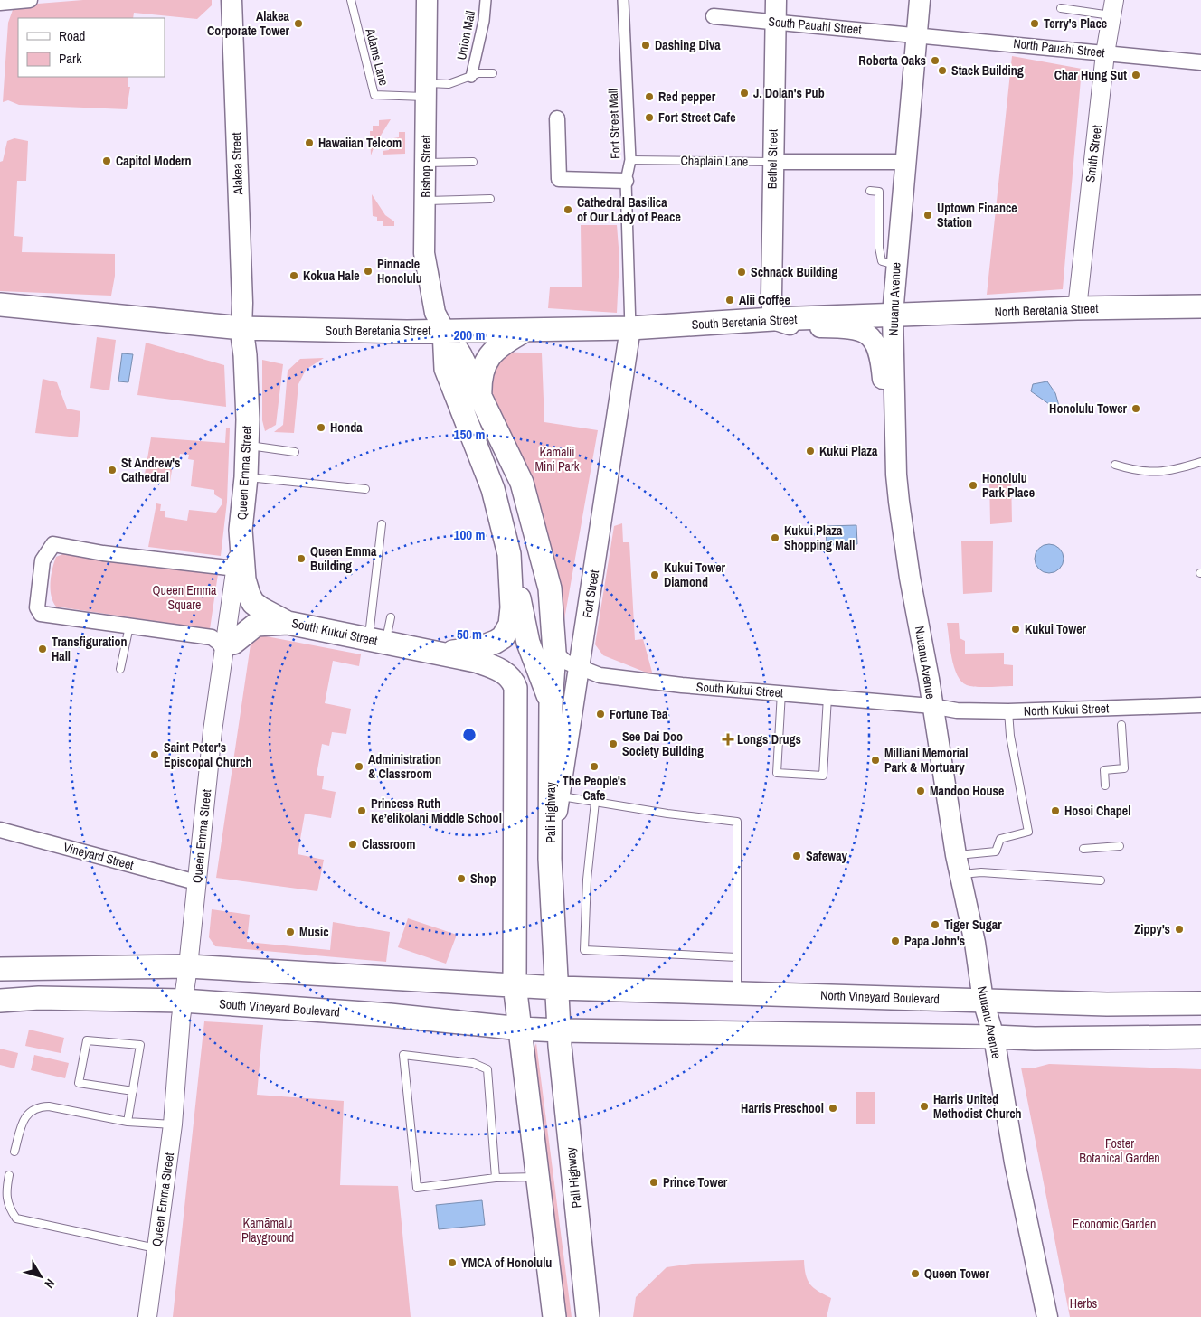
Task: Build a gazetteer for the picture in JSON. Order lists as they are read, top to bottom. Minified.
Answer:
{"streets":{"main road":["Bethel Street","Alakea Street","Bishop Street","Nuuanu Avenue","North Beretania Street","South Beretania Street","Queen Emma Street","Fort Street","South Kukui Street","Pali Highway","North Vineyard Boulevard","South Vineyard Boulevard"],"street":["South Pauahi Street","Union Mall","North Pauahi Street","Fort Street Mall","Smith Street","Chaplain Lane","North Kukui Street","Vineyard Street"],"lane":["Adams Lane"]},"crossings":[["South Pauahi Street","North Pauahi Street"],["South Pauahi Street","Bethel Street"],["South Pauahi Street","Nuuanu Avenue"],["North Pauahi Street","Smith Street"],["North Pauahi Street","Nuuanu Avenue"],["Adams Lane","Bishop Street"],["Fort Street Mall","Chaplain Lane"],["Fort Street Mall","South Beretania Street"],["Fort Street Mall","Fort Street"],["Smith Street","North Beretania Street"],["Bethel Street","Chaplain Lane"],["Bethel Street","South Beretania Street"],["Chaplain Lane","Nuuanu Avenue"],["Alakea Street","South Beretania Street"],["Alakea Street","Queen Emma Street"],["Bishop Street","South Beretania Street"],["Bishop Street","Pali Highway"],["Nuuanu Avenue","North Beretania Street"],["Nuuanu Avenue","South Beretania Street"],["Nuuanu Avenue","South Kukui Street"],["Nuuanu Avenue","North Kukui Street"],["Nuuanu Avenue","North Vineyard Boulevard"],["North Beretania Street","South Beretania Street"],["South Beretania Street","Queen Emma Street"],["South Beretania Street","Fort Street"],["South Beretania Street","Pali Highway"],["Queen Emma Street","South Kukui Street"],["Queen Emma Street","Vineyard Street"],["Queen Emma Street","South Vineyard Boulevard"],["Fort Street","South Kukui Street"],["Fort Street","Pali Highway"],["South Kukui Street","North Kukui Street"],["South Kukui Street","Pali Highway"],["Pali Highway","North Vineyard Boulevard"],["Pali Highway","South Vineyard Boulevard"]],"parks":["Kamalii Mini Park","Queen Emma Square","Foster Botanical Garden","Kamāmalu Playground","Economic Garden","Herbs"],"places":{"other":["Alakea Corporate Tower","Terry's Place","Dashing Diva","Roberta Oaks","Stack Building","Char Hung Sut","J. Dolan's Pub","Red pepper","Fort Street Cafe","Hawaiian Telcom","Capitol Modern","Cathedral Basilica of Our Lady of Peace","Uptown Finance Station","Pinnacle Honolulu","Schnack Building","Kokua Hale","Alii Coffee","Honolulu Tower","Honda","Kukui Plaza","St Andrew's Cathedral","Honolulu Park Place","Kukui Plaza Shopping Mall","Queen Emma Building","Kukui Tower Diamond","Kukui Tower","Transfiguration Hall","Fortune Tea","See Dai Doo Society Building","Saint Peter's Episcopal Church","Milliani Memorial Park & Mortuary","Administration & Classroom","The People's Cafe","Mandoo House","Princess Ruth Ke’elikōlani Middle School","Hosoi Chapel","Classroom","Safeway","Shop","Tiger Sugar","Zippy's","Music","Papa John's","Harris United Methodist Church","Harris Preschool","Prince Tower","YMCA of Honolulu","Queen Tower"],"health":["Longs Drugs"]},"legend":["Road","Park"],"north":"bottom right","rings":["200 m","150 m","100 m","50 m"]}
